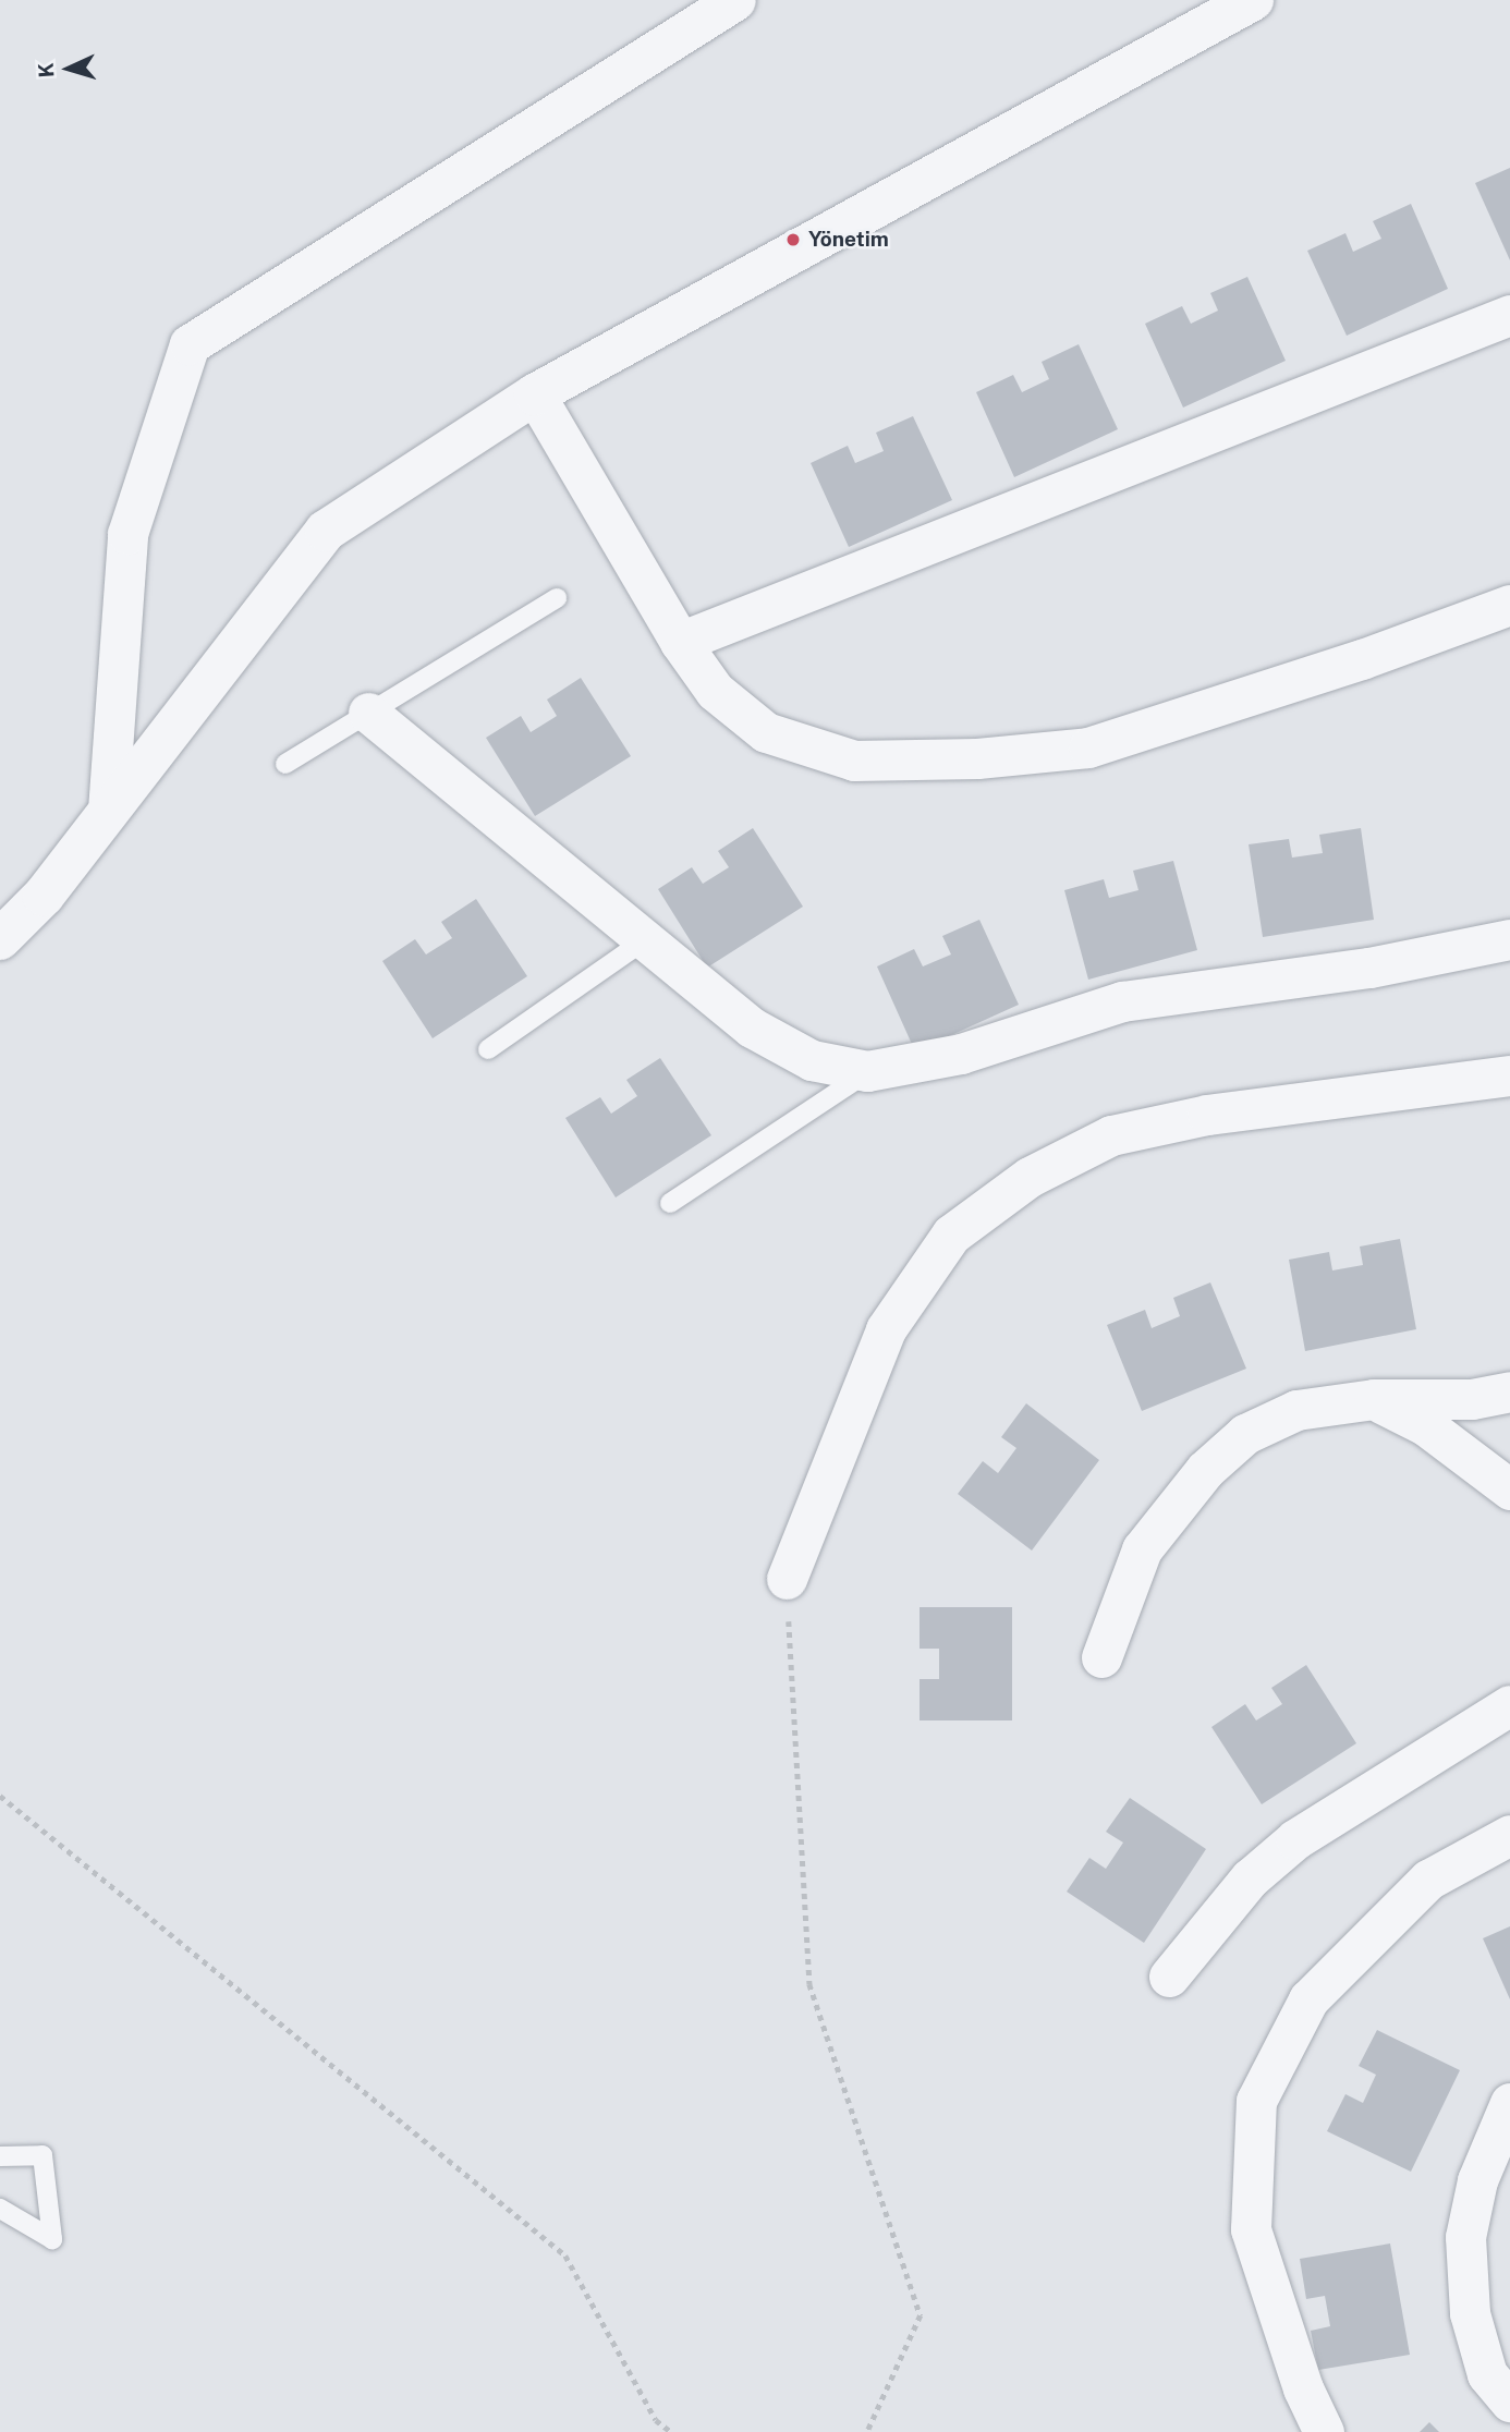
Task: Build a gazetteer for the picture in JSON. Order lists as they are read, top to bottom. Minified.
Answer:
{"places":["Yönetim"],"north":"left"}
